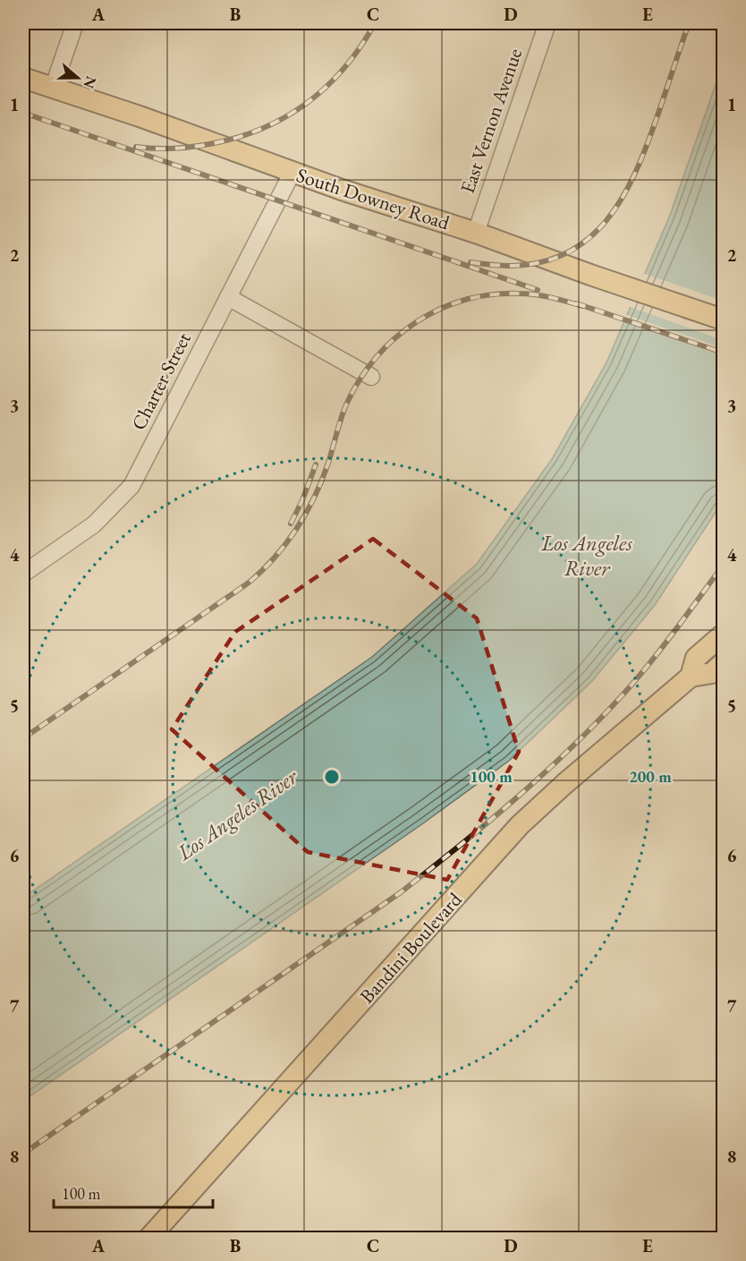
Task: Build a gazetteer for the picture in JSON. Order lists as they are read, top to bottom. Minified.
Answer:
{"streets":{"main road":["South Downey Road","Bandini Boulevard"],"street":["East Vernon Avenue","Charter Street"]},"crossings":[["East Vernon Avenue","South Downey Road"],["South Downey Road","Charter Street"]],"water":["Los Angeles River"],"scale_bar":"100 m","north":"right","grid":{"columns":["A","B","C","D","E"],"rows":["1","2","3","4","5","6","7","8"]},"rings":["100 m","200 m"]}
